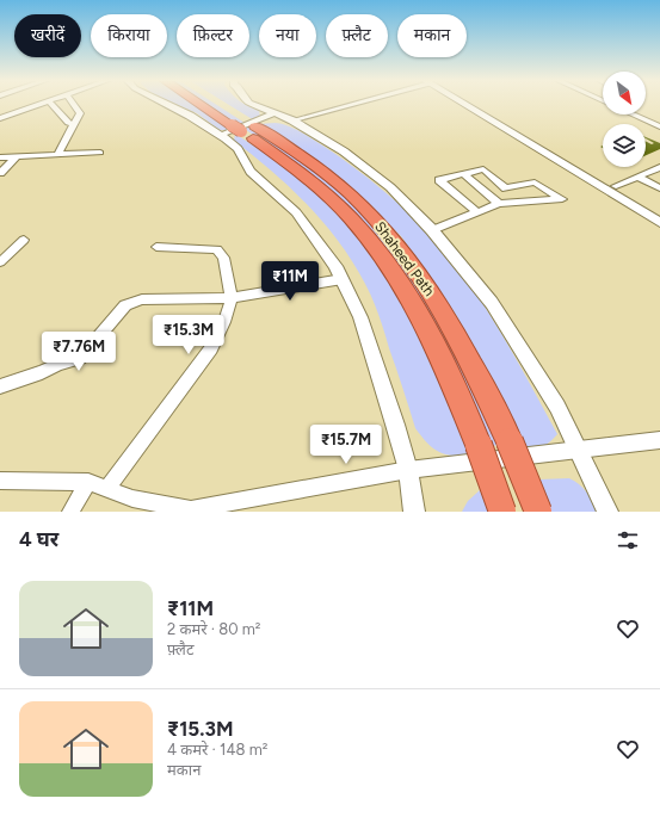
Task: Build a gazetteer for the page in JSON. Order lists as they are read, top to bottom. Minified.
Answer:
{"streets":{"highway":["Shaheed Path"]},"north":"bottom right","page":{"chip":["खरीदें","किराया","फ़िल्टर","नया","फ़्लैट","मकान"],"price":["₹11M","₹15.3M","₹7.76M","₹15.7M"],"heading":"4 घर","list":[{"name":"₹11M","note":"2 कमरे · 80 m² · फ़्लैट"},{"name":"₹15.3M","note":"4 कमरे · 148 m² · मकान"}]}}
